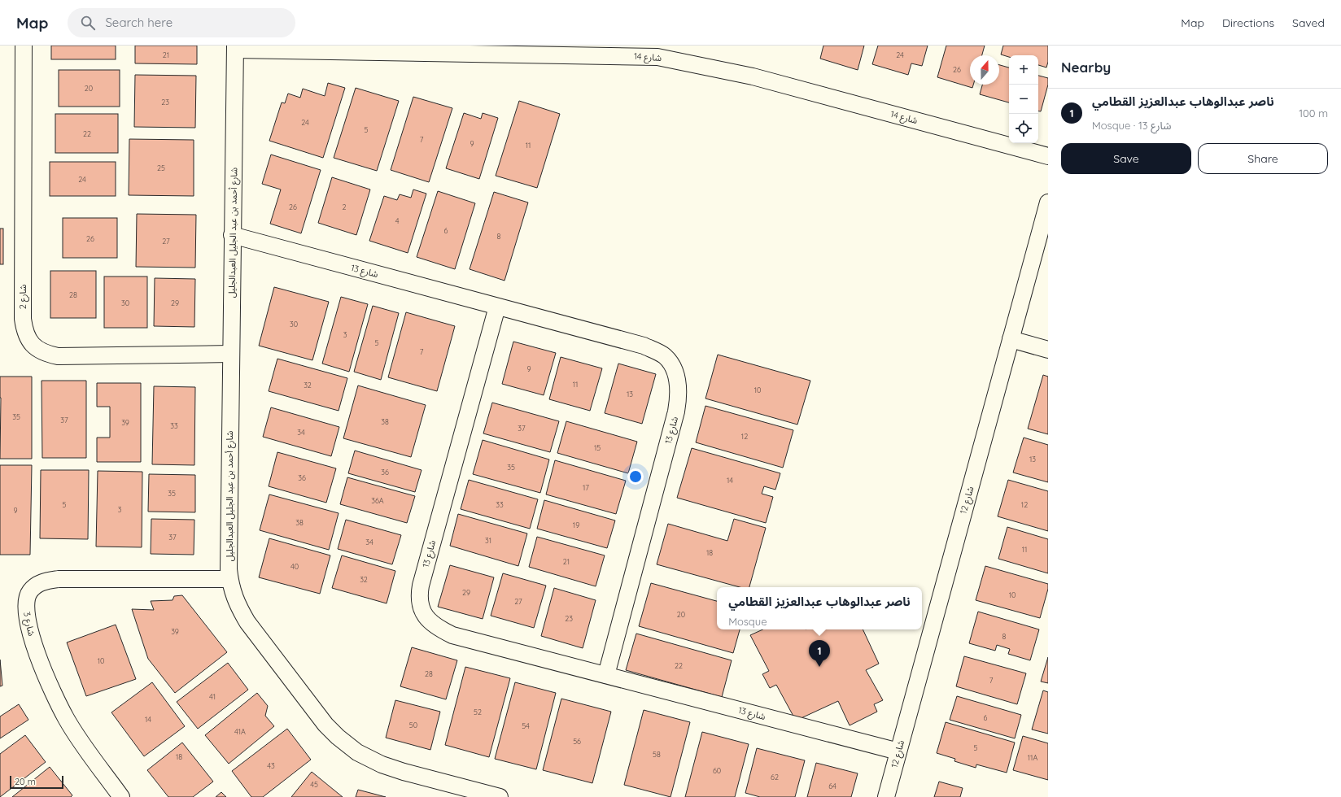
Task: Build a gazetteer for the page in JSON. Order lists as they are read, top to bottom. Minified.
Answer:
{"streets":{"street":["شارع 14","شارع أحمد بن عبد الجليل العبدالجليل","شارع 13","شارع 2","شارع 12","شارع 3"]},"crossings":[["شارع 14","شارع أحمد بن عبد الجليل العبدالجليل"],["شارع أحمد بن عبد الجليل العبدالجليل","شارع 13"],["شارع أحمد بن عبد الجليل العبدالجليل","شارع 2"],["شارع أحمد بن عبد الجليل العبدالجليل","شارع 3"],["شارع 13","شارع 12"]],"house_numbers":["21","24","26","20","23","24","5","22","7","9","11","25","24","26","2","4","6","8","26","27","28","30","29","30","3","5","7","9","11","32","10","13","35","37","38","39","33","37","34","12","15","13","35","36","36","14","17","35","36A","5","33","12","3","9","38","19","37","31","34","11","18","21","40","32","29","10","27","20","23","39","8","10","22","28","7","41","52","6","14","50","54","41A","56","5","58","18","11A","43","60","62","45","64"],"scale_bar":"20 m","north":"top","page":{"header":"Map","search":"Search here","nav":["Map","Directions","Saved"],"heading":"Nearby","map_buttons":["+","−"],"list":[{"mark":"1","name":"ناصر عبدالوهاب عبدالعزيز القطامي","note":"Mosque · شارع 13","value":"100 m"}],"buttons":["Save","Share"],"popup":["ناصر عبدالوهاب عبدالعزيز القطامي","Mosque"],"pins":"1","scale":"20 m"}}
